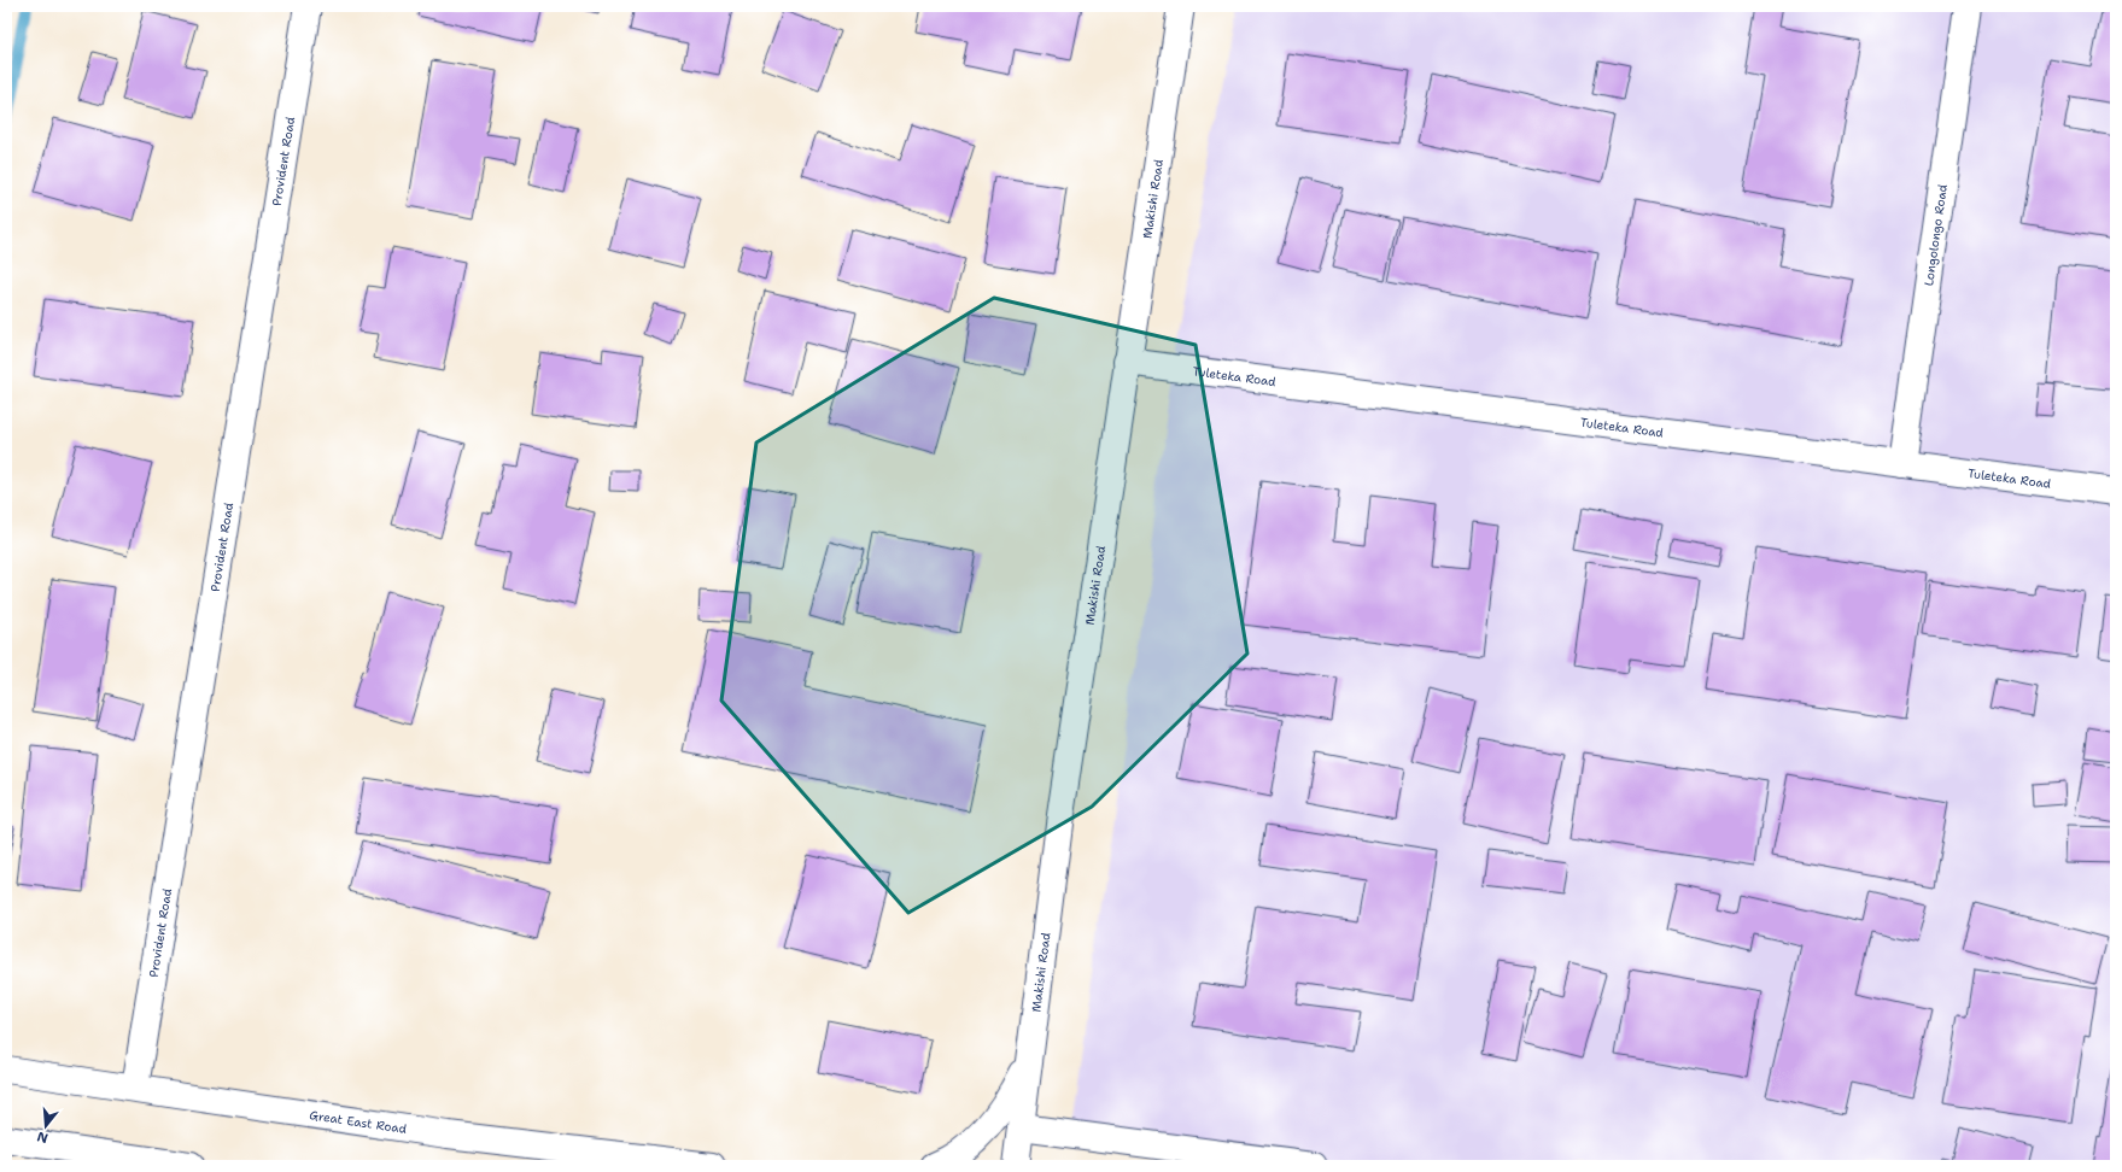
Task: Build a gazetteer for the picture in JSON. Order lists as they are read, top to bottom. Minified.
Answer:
{"streets":{"street":["Provident Road","Makishi Road","Longolongo Road","Tuleteka Road","Great East Road"]},"crossings":[["Provident Road","Great East Road"],["Makishi Road","Tuleteka Road"],["Longolongo Road","Tuleteka Road"]],"north":"bottom"}
